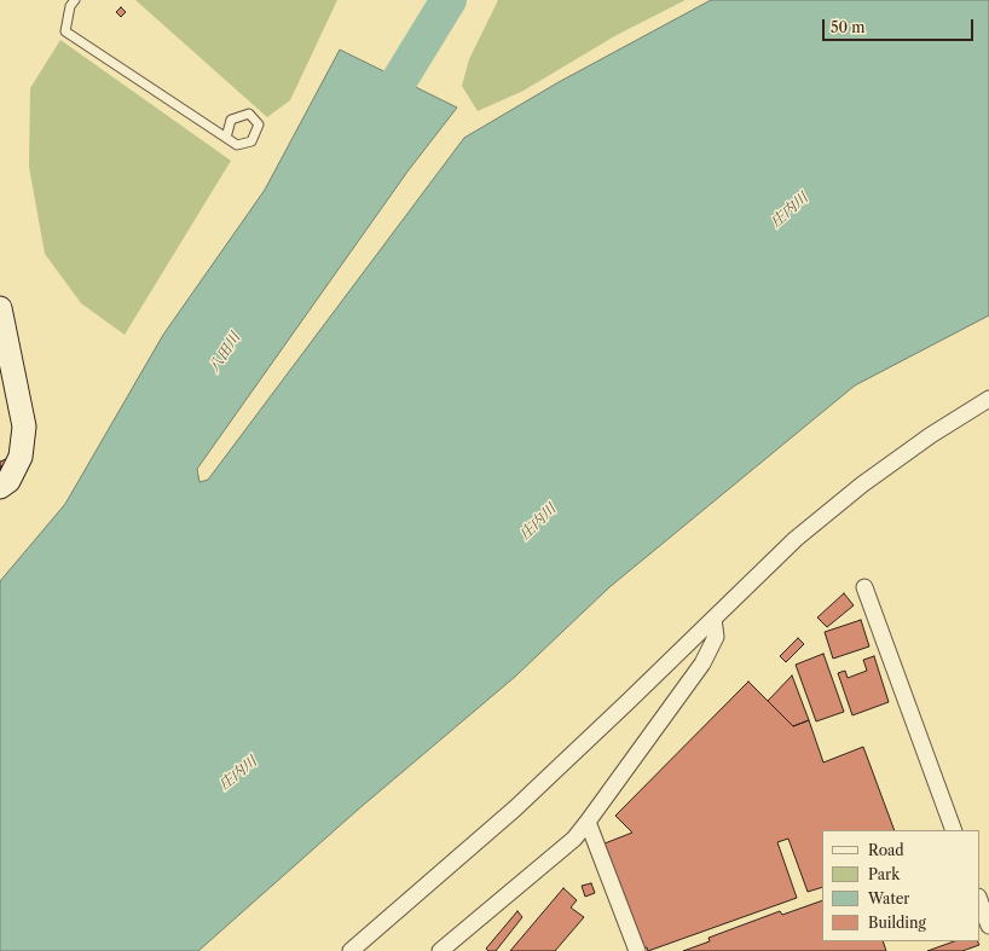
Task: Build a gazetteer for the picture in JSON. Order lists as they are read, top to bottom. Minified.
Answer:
{"water":["庄内川","八田川"],"legend":["Road","Park","Water","Building"],"scale_bar":"50 m"}
